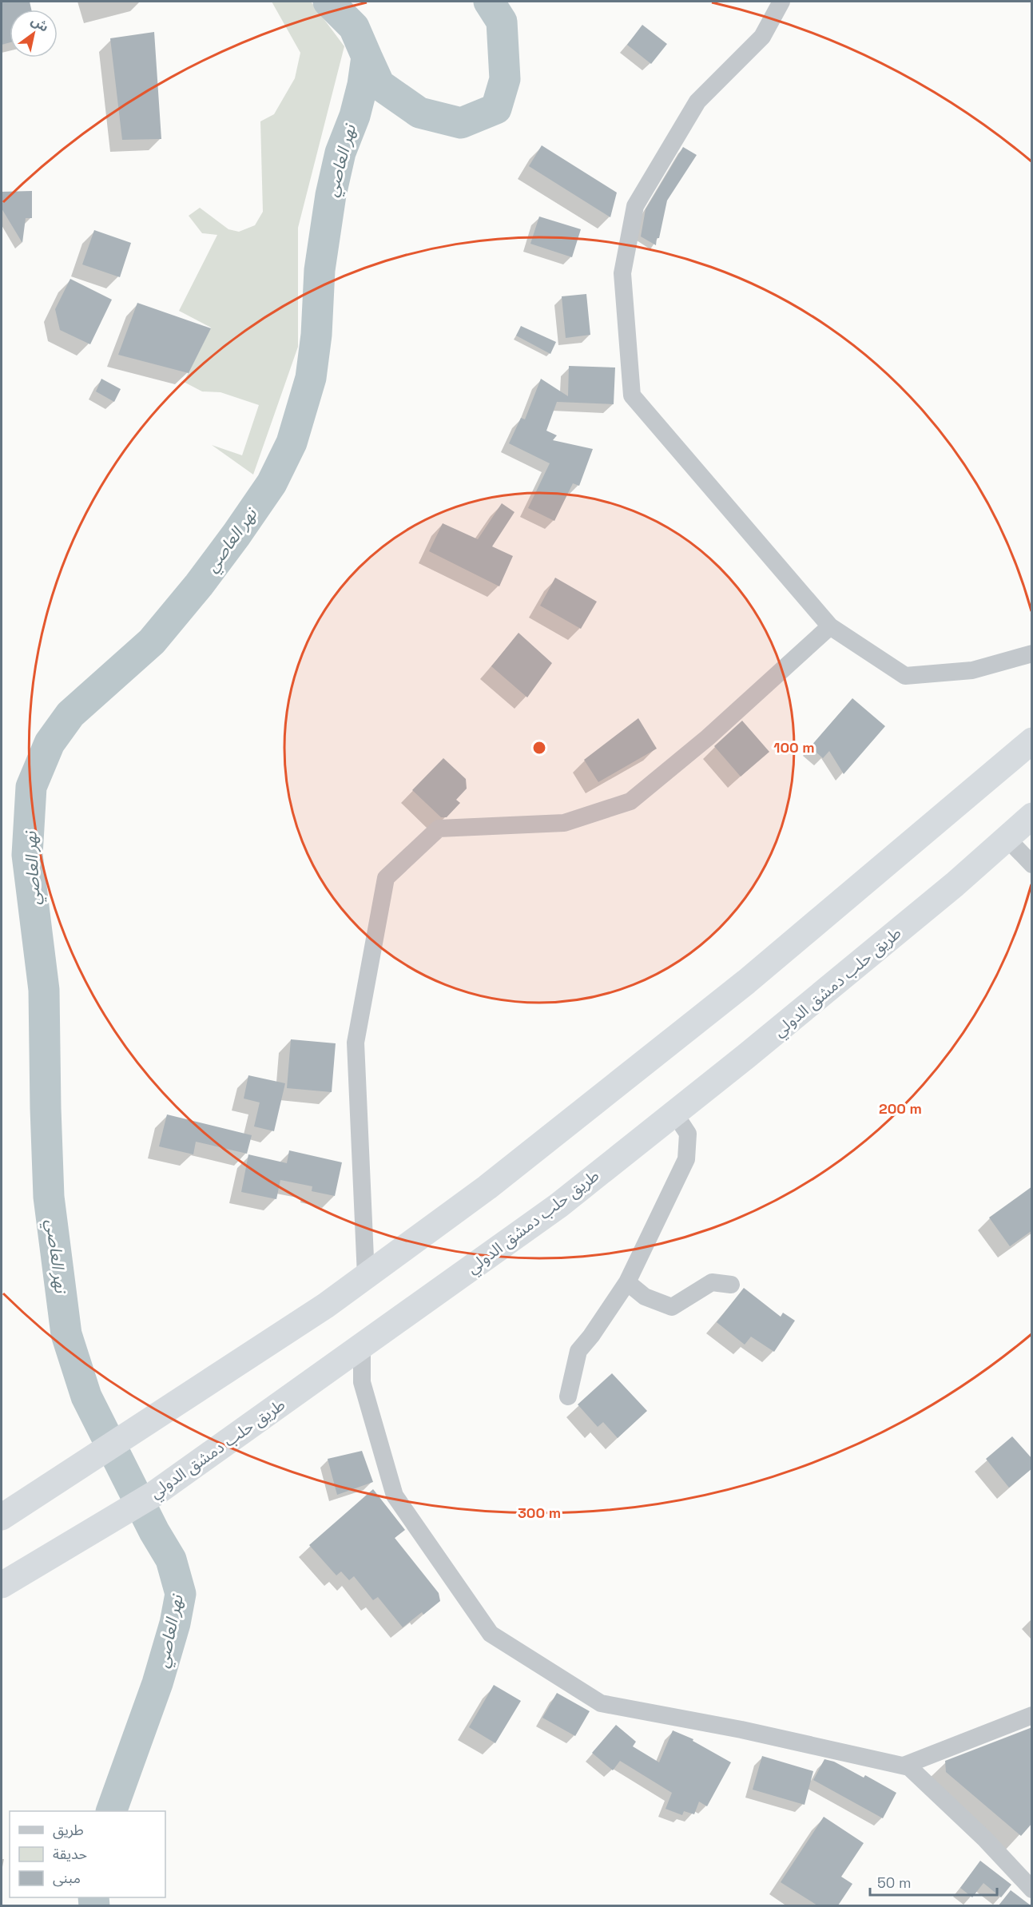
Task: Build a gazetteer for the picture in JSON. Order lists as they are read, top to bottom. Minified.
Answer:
{"streets":{"highway":["طريق حلب دمشق الدولي"]},"water":["نهر العاصي"],"legend":["طريق","حديقة","مبنى"],"scale_bar":"50 m","north":"top right","rings":["100 m","200 m","300 m"]}
